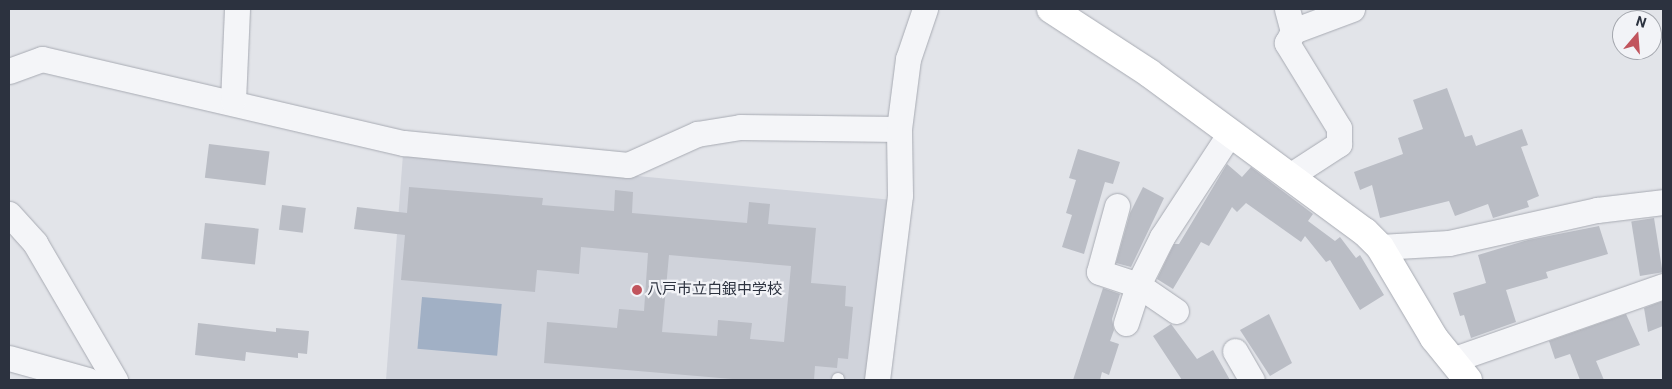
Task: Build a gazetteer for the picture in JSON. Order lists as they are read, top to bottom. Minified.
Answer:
{"places":["八戸市立白銀中学校"],"north":"top"}
